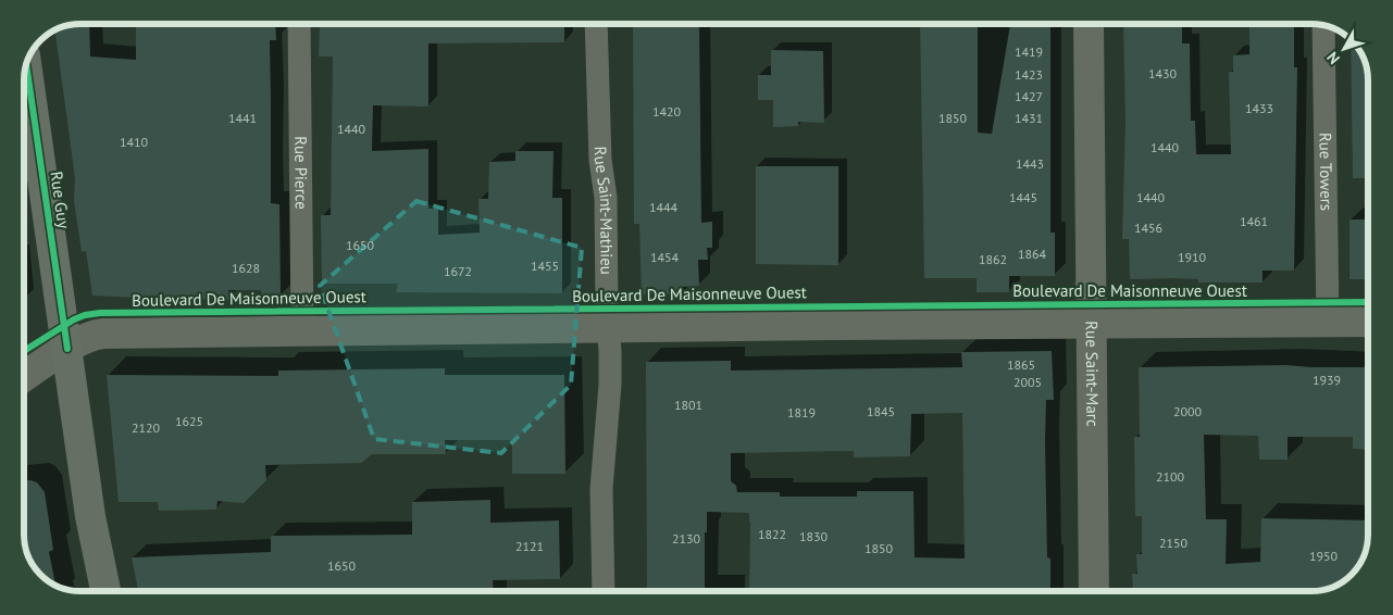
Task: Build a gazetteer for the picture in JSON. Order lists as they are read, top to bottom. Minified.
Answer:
{"streets":{"main road":["Rue Guy"],"street":["Rue Towers","Rue Pierce","Rue Saint-Mathieu","Boulevard De Maisonneuve Ouest","Rue Saint-Marc"]},"crossings":[["Rue Towers","Boulevard De Maisonneuve Ouest"],["Rue Pierce","Boulevard De Maisonneuve Ouest"],["Rue Guy","Boulevard De Maisonneuve Ouest"],["Rue Saint-Mathieu","Boulevard De Maisonneuve Ouest"],["Boulevard De Maisonneuve Ouest","Rue Saint-Marc"]],"house_numbers":["1419","1430","1423","1427","1433","1420","1441","1850","1431","1440","1410","1440","1443","1445","1440","1444","1461","1456","1650","1864","1454","1910","1862","1455","1628","1672","1865","1939","2005","1801","1845","2000","1819","1625","2120","2100","1822","1830","2130","2150","2121","1850","1950","1650"],"north":"bottom left"}
